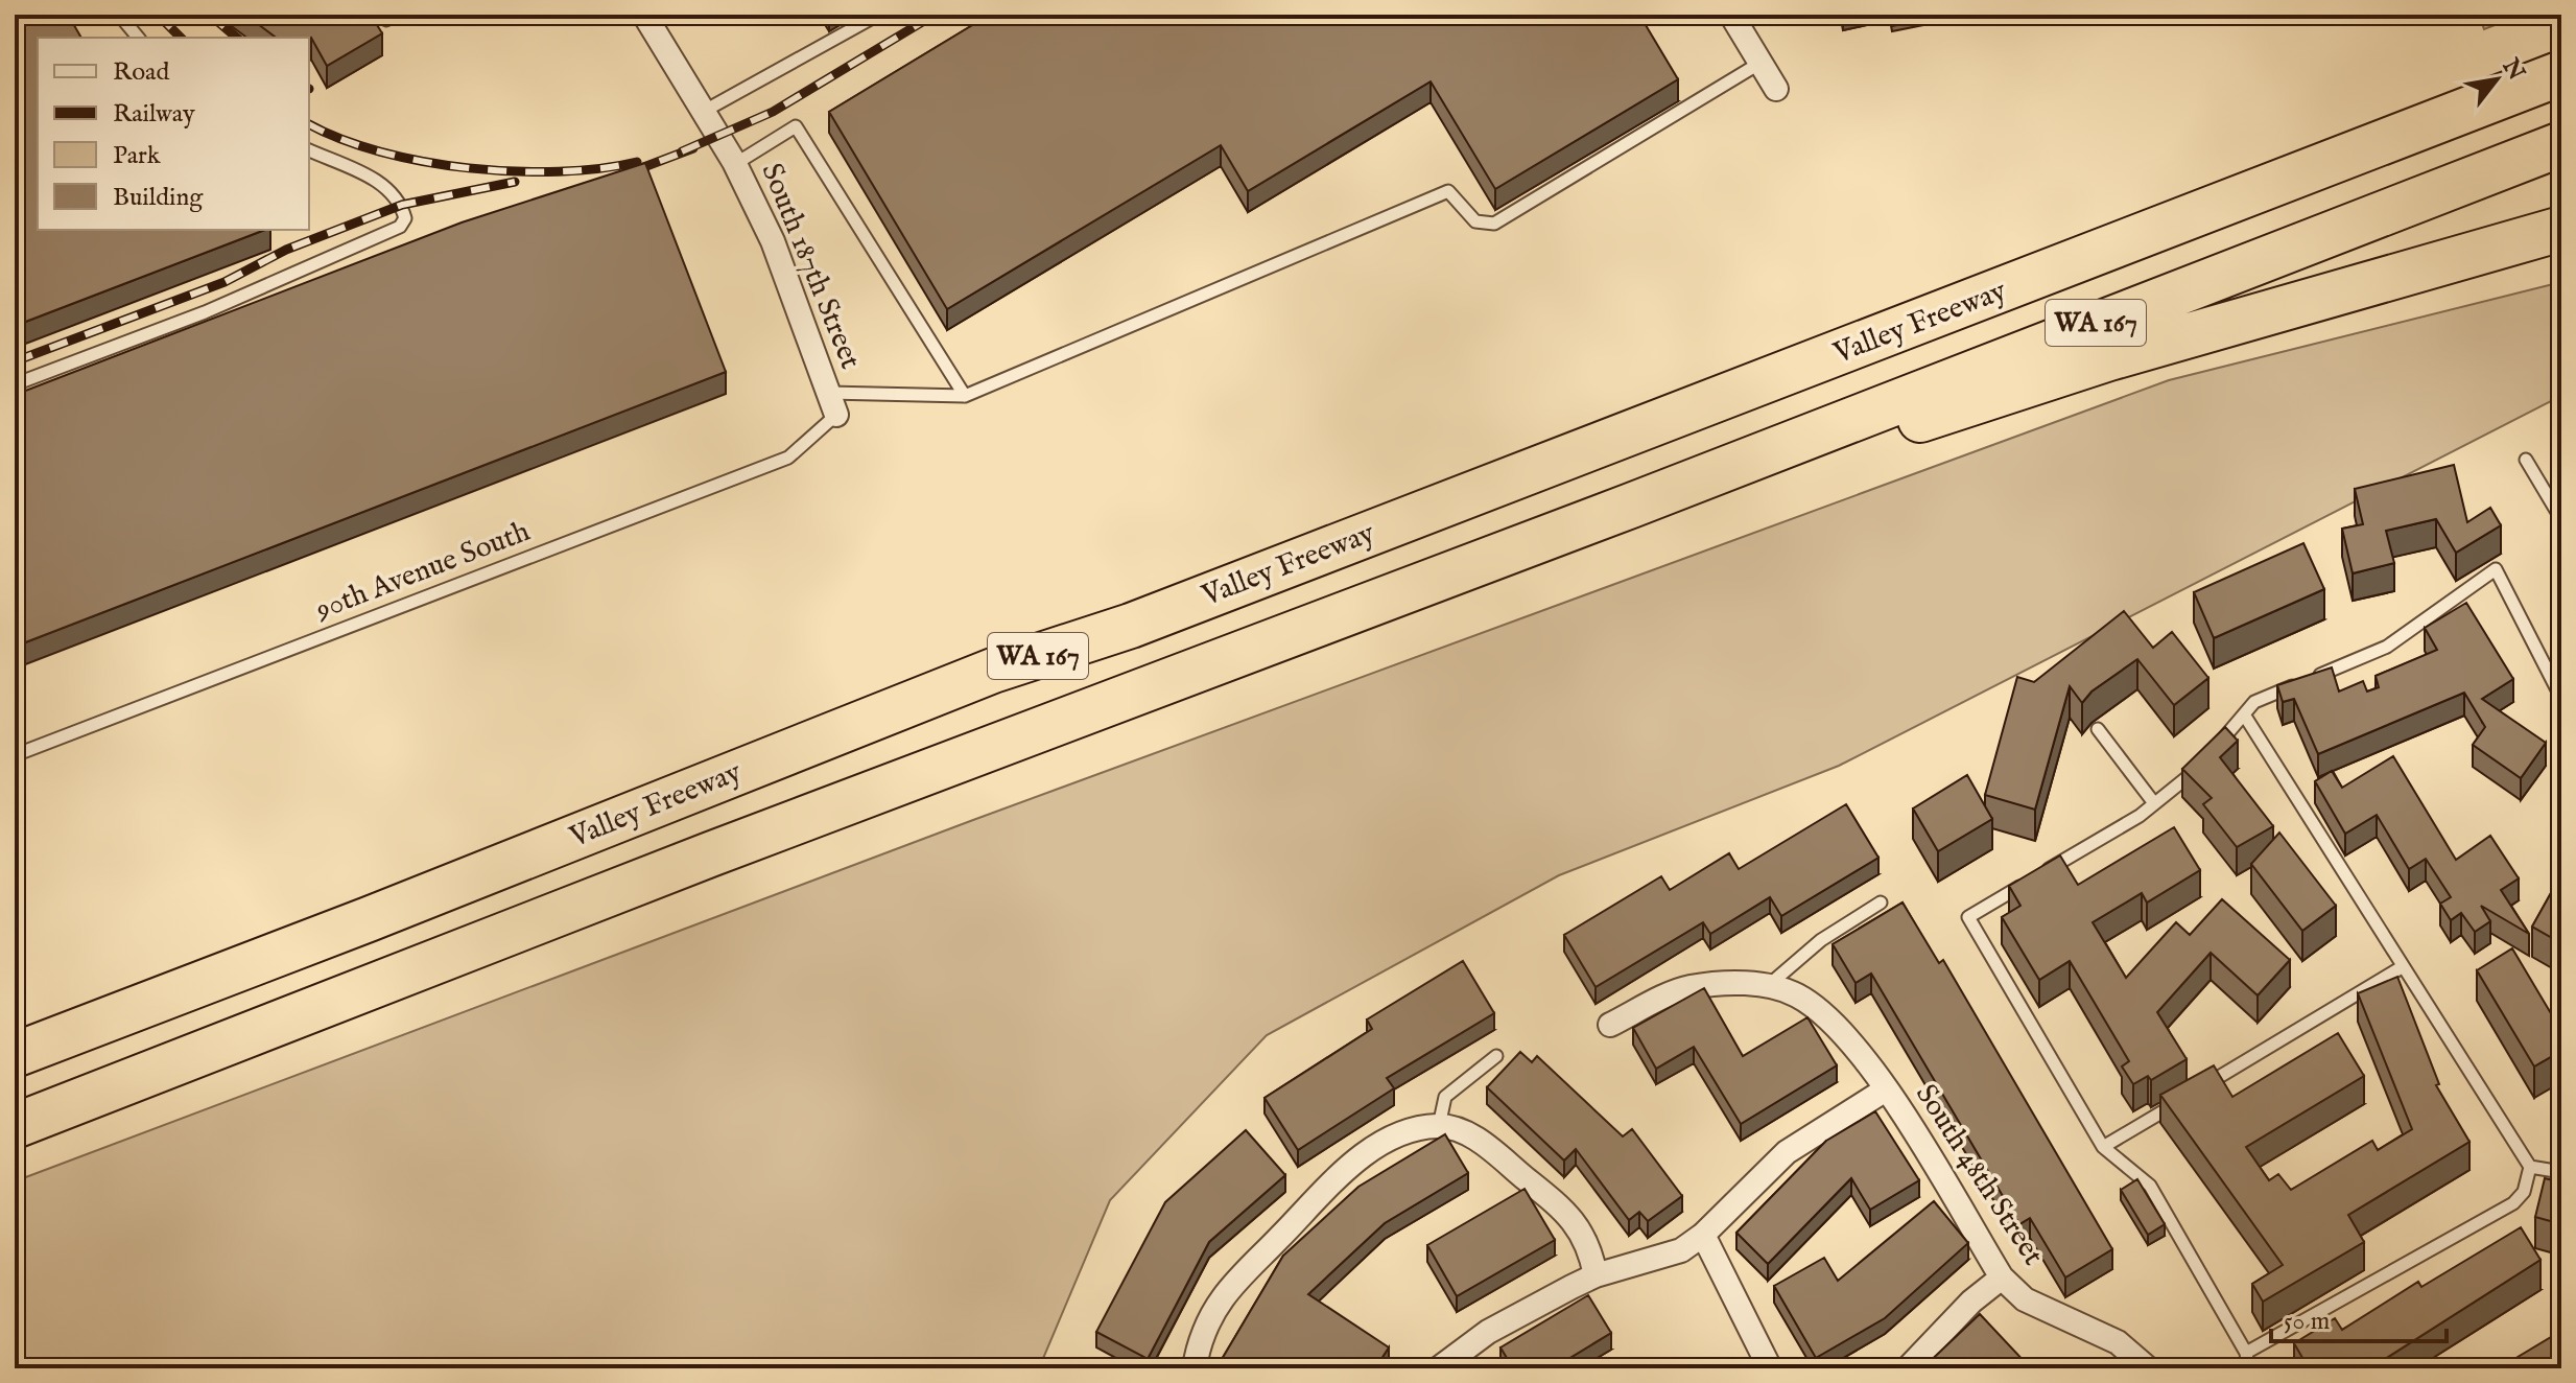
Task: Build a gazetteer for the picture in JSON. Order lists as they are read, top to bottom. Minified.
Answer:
{"streets":{"highway":["Valley Freeway","WA 167"],"street":["South 187th Street","South 48th Street"],"lane":["90th Avenue South"]},"crossings":[["South 187th Street","90th Avenue South"]],"legend":["Road","Railway","Park","Building"],"scale_bar":"50 m","north":"top right"}
